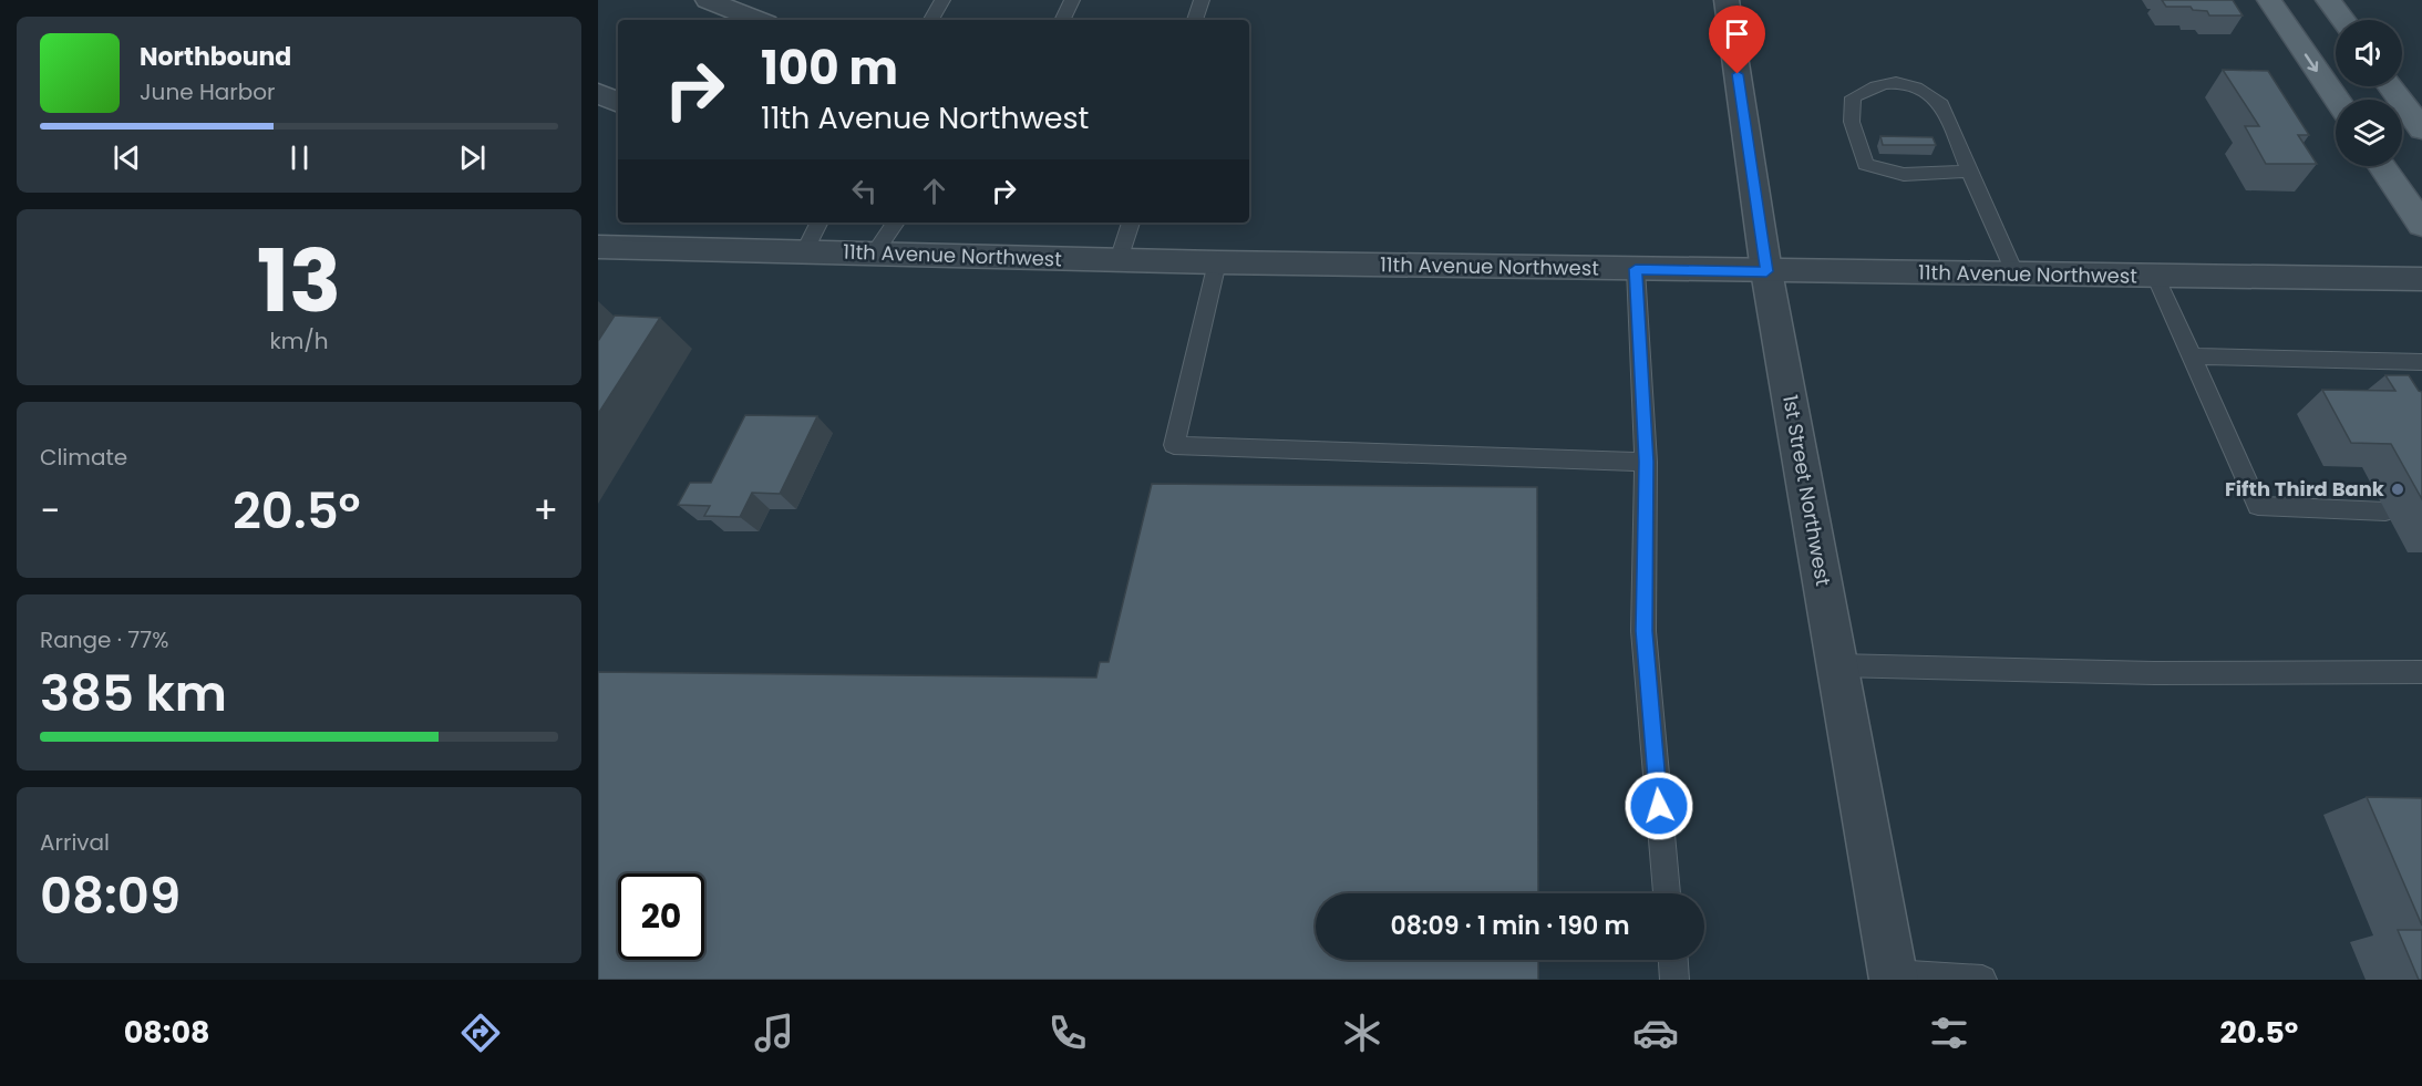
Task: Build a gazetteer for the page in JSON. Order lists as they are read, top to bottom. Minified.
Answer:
{"streets":{"street":["11th Avenue Northwest","1st Street Northwest"]},"crossings":[["11th Avenue Northwest","1st Street Northwest"]],"places":["Fifth Third Bank"],"page":{"turn":["100 m","11th Avenue Northwest"],"song":["Northbound","June Harbor"],"tile":[["13","km/h"],"Climate",["Range · 77%","385 km"],["Arrival","08:09"]],"heat":["−","20.5°","+"],"limit":"20","trip":"08:09 · 1 min · 190 m","tabs":["08:08","20.5°"]}}
